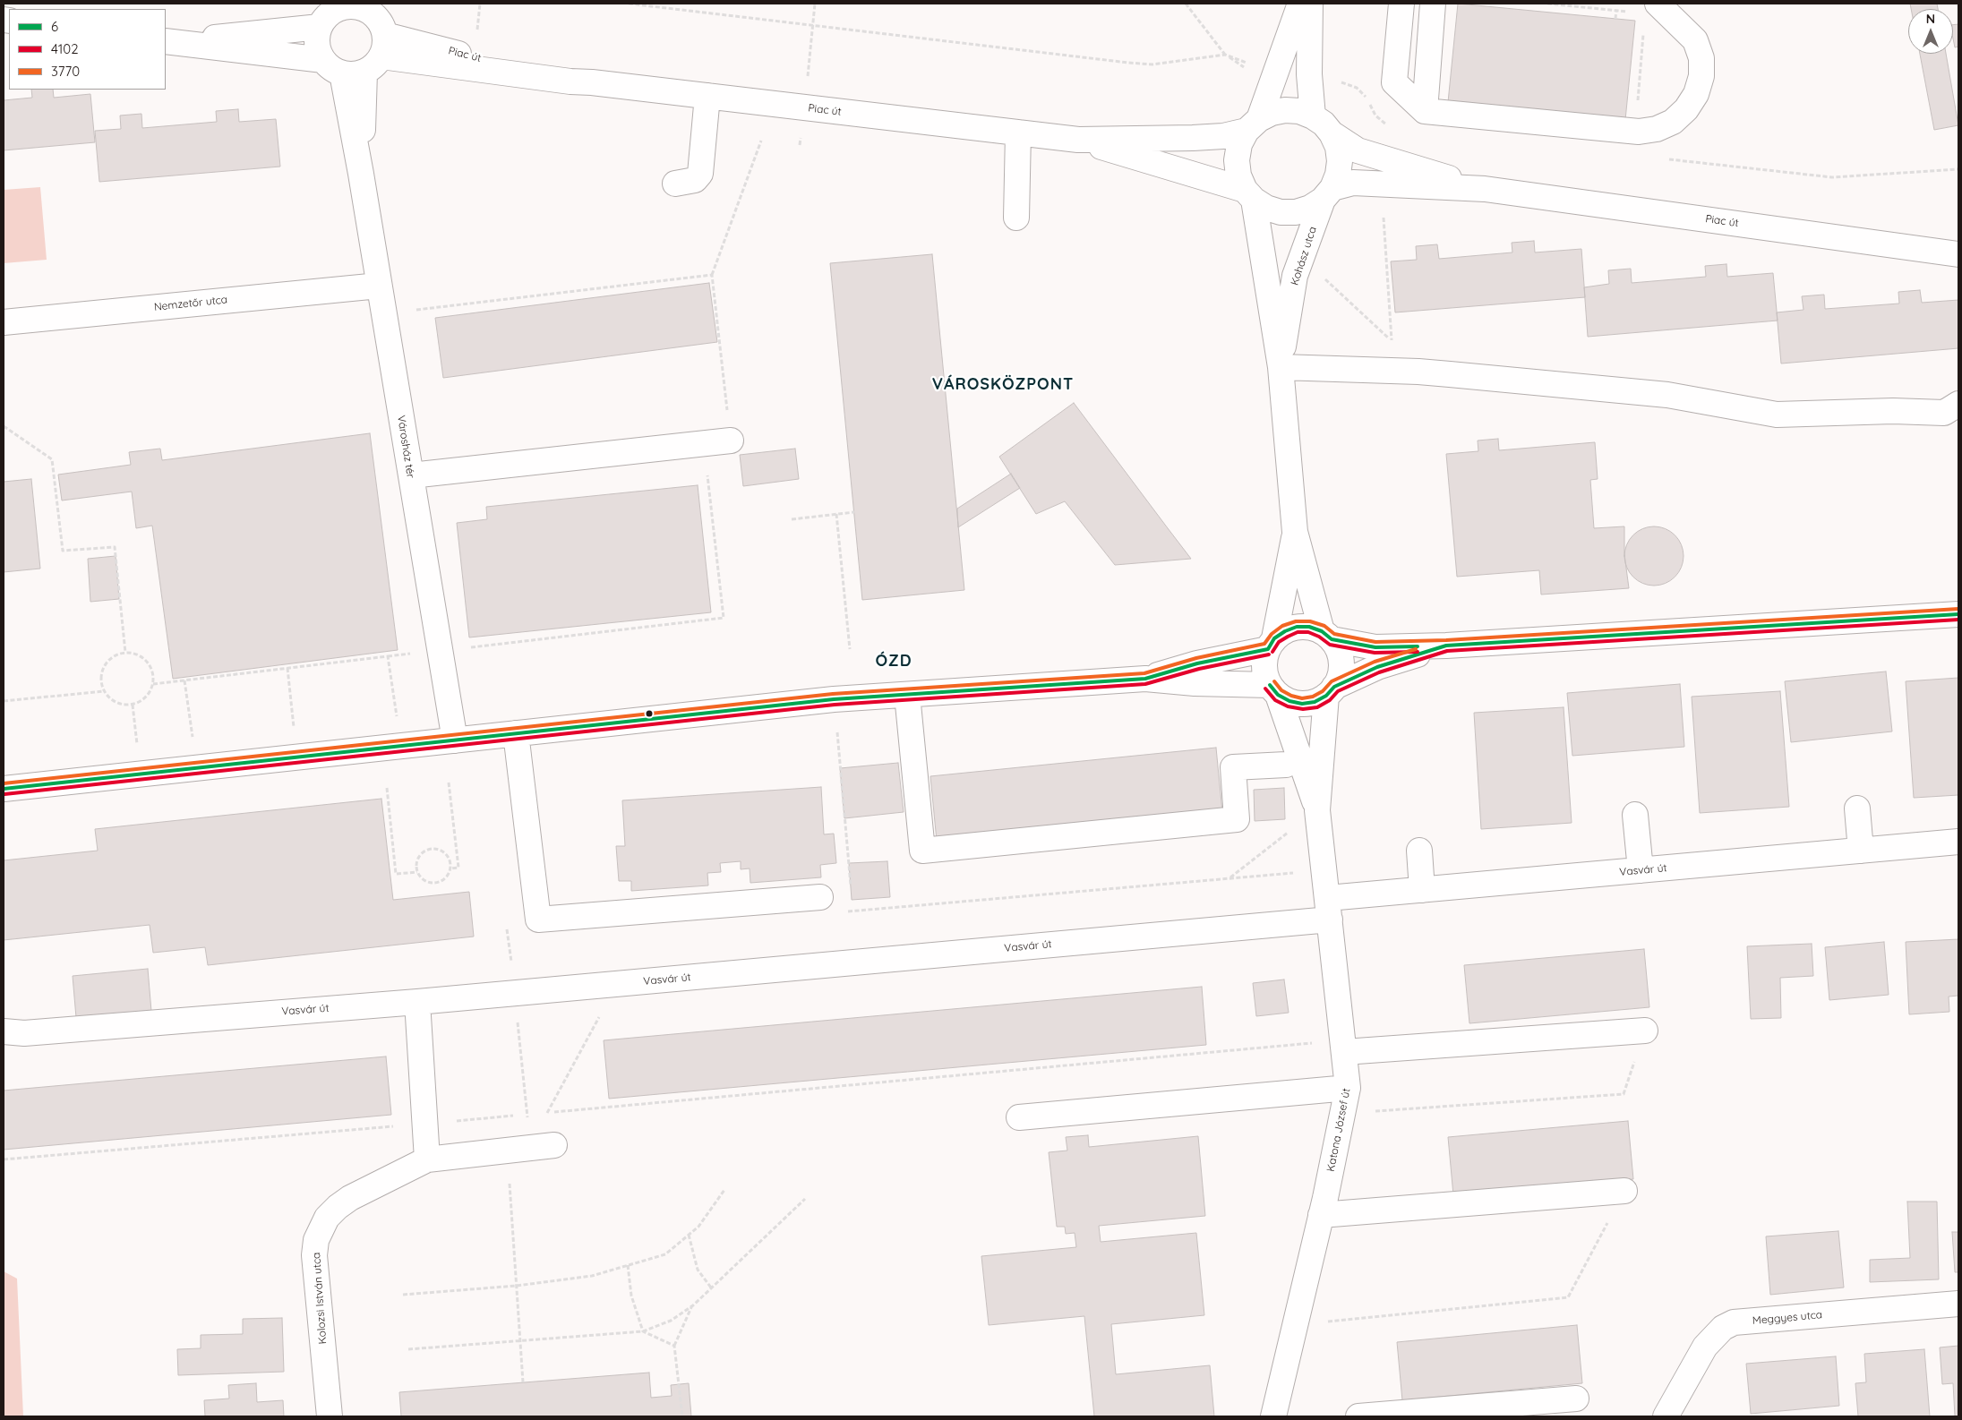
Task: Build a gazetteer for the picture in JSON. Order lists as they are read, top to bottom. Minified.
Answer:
{"streets":{"street":["Piac út","Kohász utca","Nemzetőr utca","Városház tér","Vasvár út","Katona József út","Kolozsi István utca","Meggyes utca"]},"crossings":[["Piac út","Városház tér"],["Nemzetőr utca","Városház tér"],["Vasvár út","Katona József út"]],"districts":["VÁROSKÖZPONT","ÓZD"],"lines":["transit line 3770","transit line 6","transit line 4102"],"legend":["6","4102","3770"],"north":"top"}
